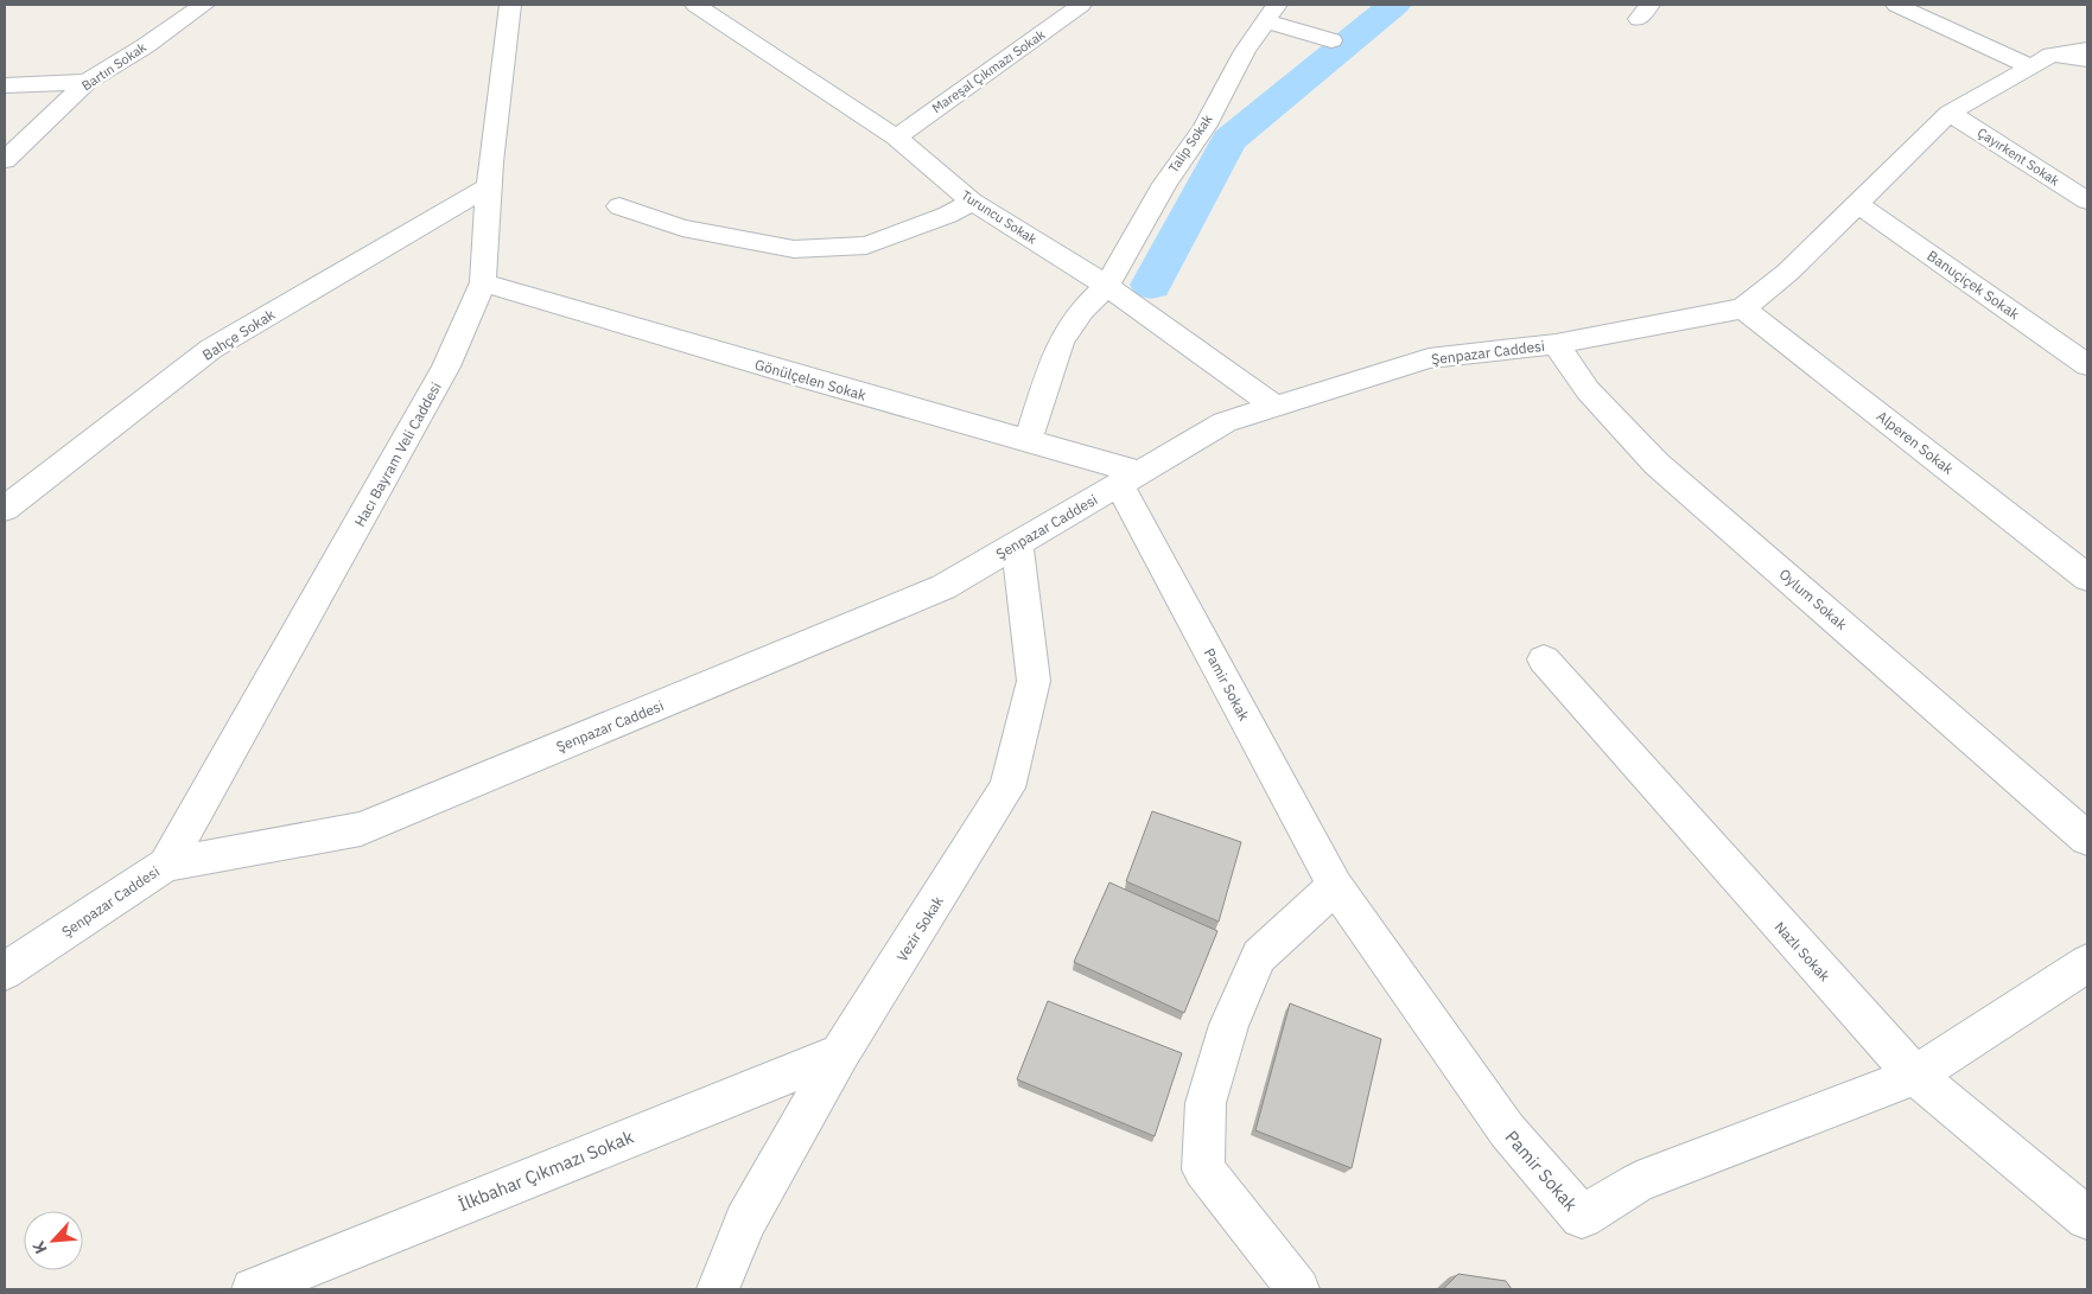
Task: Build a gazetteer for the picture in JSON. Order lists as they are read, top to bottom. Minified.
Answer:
{"streets":{"street":["Bartın Sokak","Mareşal Çıkmazı Sokak","Talip Sokak","Çayırkent Sokak","Turuncu Sokak","Banuçiçek Sokak","Bahçe Sokak","Şenpazar Caddesi","Gönülçelen Sokak","Alperen Sokak","Hacı Bayram Veli Caddesi","Oylum Sokak","Pamir Sokak","Vezir Sokak","Nazlı Sokak","İlkbahar Çıkmazı Sokak"]},"crossings":[["Mareşal Çıkmazı Sokak","Turuncu Sokak"],["Talip Sokak","Turuncu Sokak"],["Talip Sokak","Gönülçelen Sokak"],["Çayırkent Sokak","Şenpazar Caddesi"],["Turuncu Sokak","Şenpazar Caddesi"],["Banuçiçek Sokak","Şenpazar Caddesi"],["Bahçe Sokak","Hacı Bayram Veli Caddesi"],["Şenpazar Caddesi","Gönülçelen Sokak"],["Şenpazar Caddesi","Alperen Sokak"],["Şenpazar Caddesi","Hacı Bayram Veli Caddesi"],["Şenpazar Caddesi","Oylum Sokak"],["Şenpazar Caddesi","Pamir Sokak"],["Şenpazar Caddesi","Vezir Sokak"],["Gönülçelen Sokak","Hacı Bayram Veli Caddesi"],["Gönülçelen Sokak","Pamir Sokak"],["Pamir Sokak","Nazlı Sokak"],["Vezir Sokak","İlkbahar Çıkmazı Sokak"]],"north":"bottom left"}
